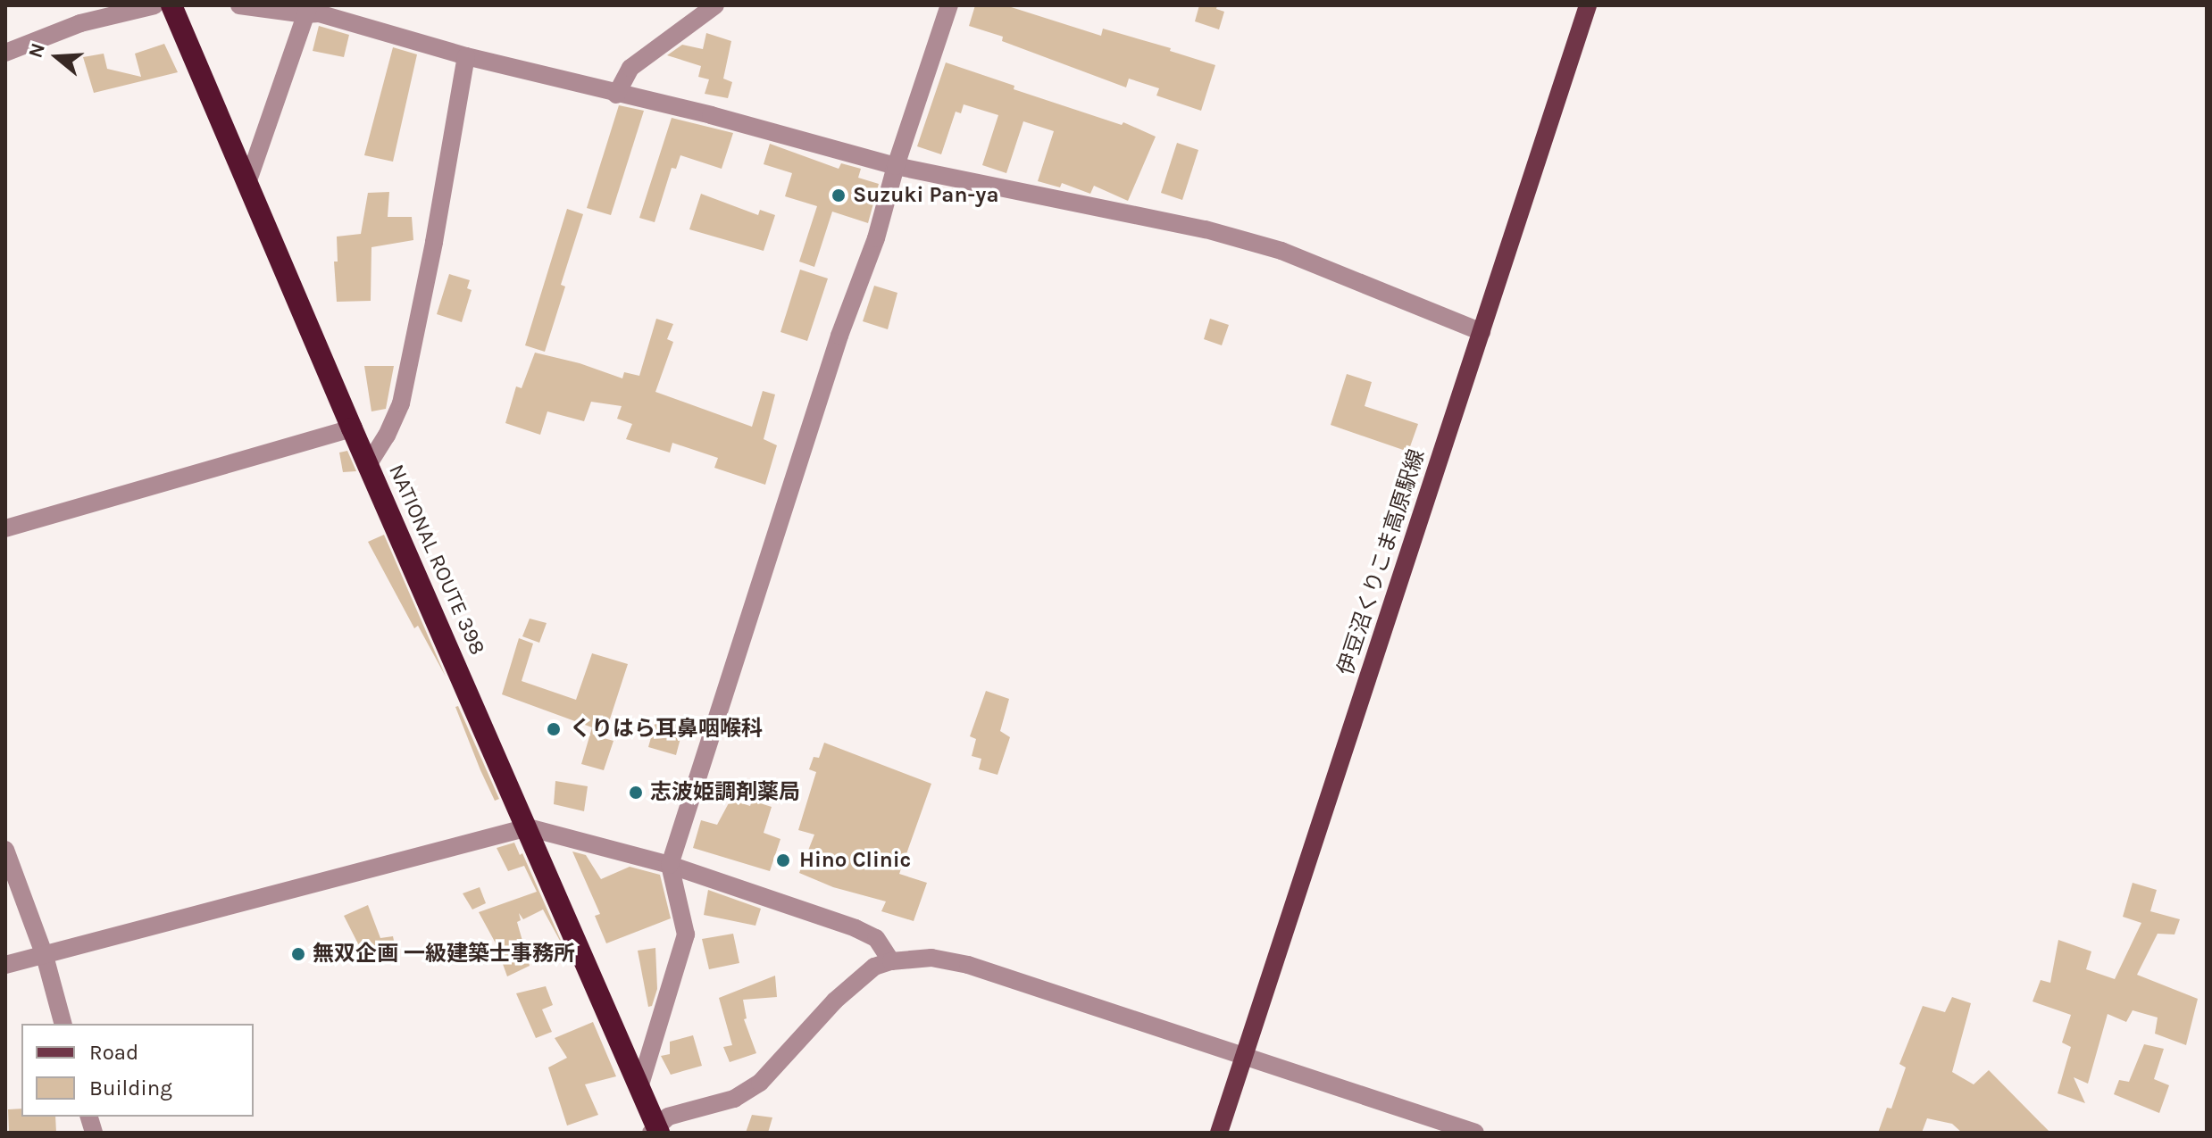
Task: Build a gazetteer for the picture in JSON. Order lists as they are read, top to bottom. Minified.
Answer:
{"streets":{"highway":["NATIONAL ROUTE 398"],"main road":["伊豆沼くりこま高原駅線"]},"places":["Suzuki Pan-ya","くりはら耳鼻咽喉科","志波姫調剤薬局","Hino Clinic","無双企画 一級建築士事務所"],"legend":["Road","Building"],"north":"left"}
